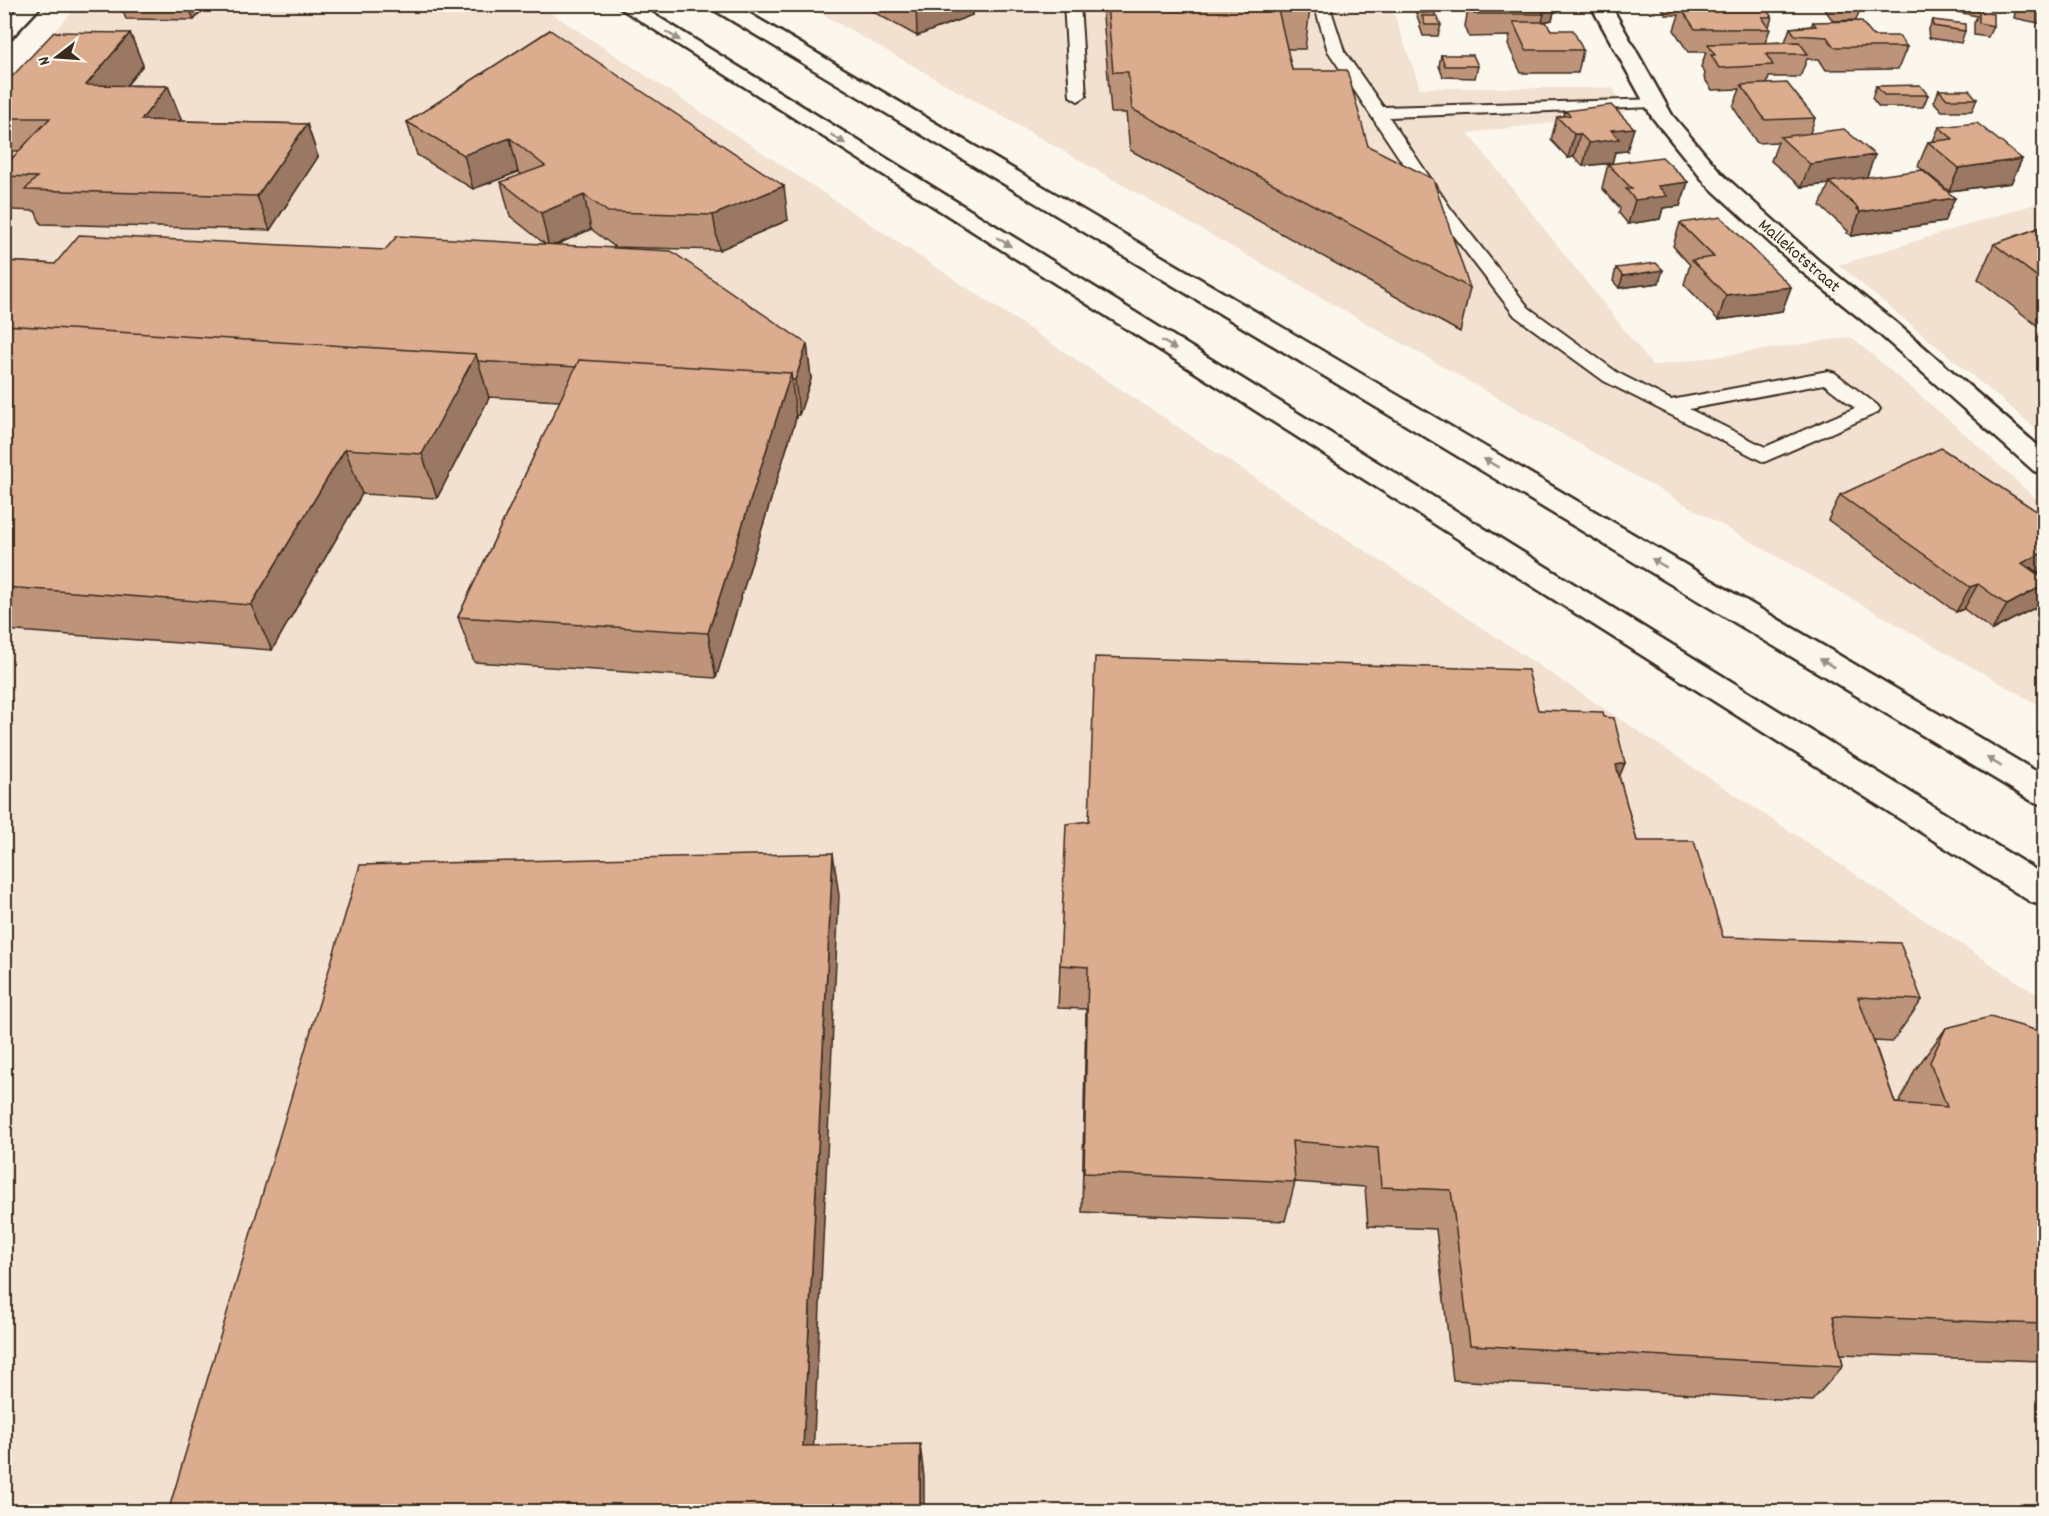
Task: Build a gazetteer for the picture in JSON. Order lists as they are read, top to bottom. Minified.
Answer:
{"streets":{"main road":["Mallekotstraat"]},"north":"left"}
